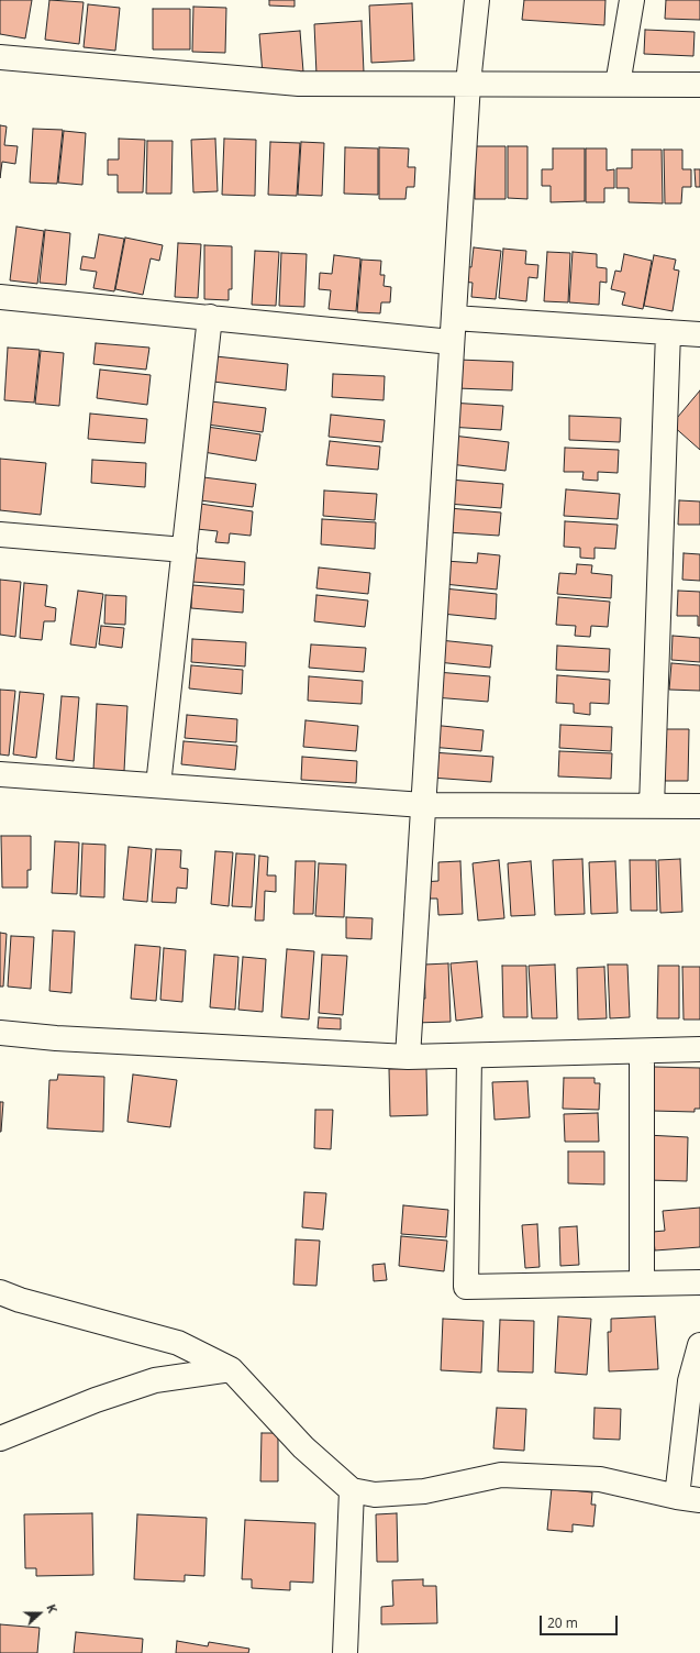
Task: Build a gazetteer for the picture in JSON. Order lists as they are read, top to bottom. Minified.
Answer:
{"scale_bar":"20 m","north":"right"}
